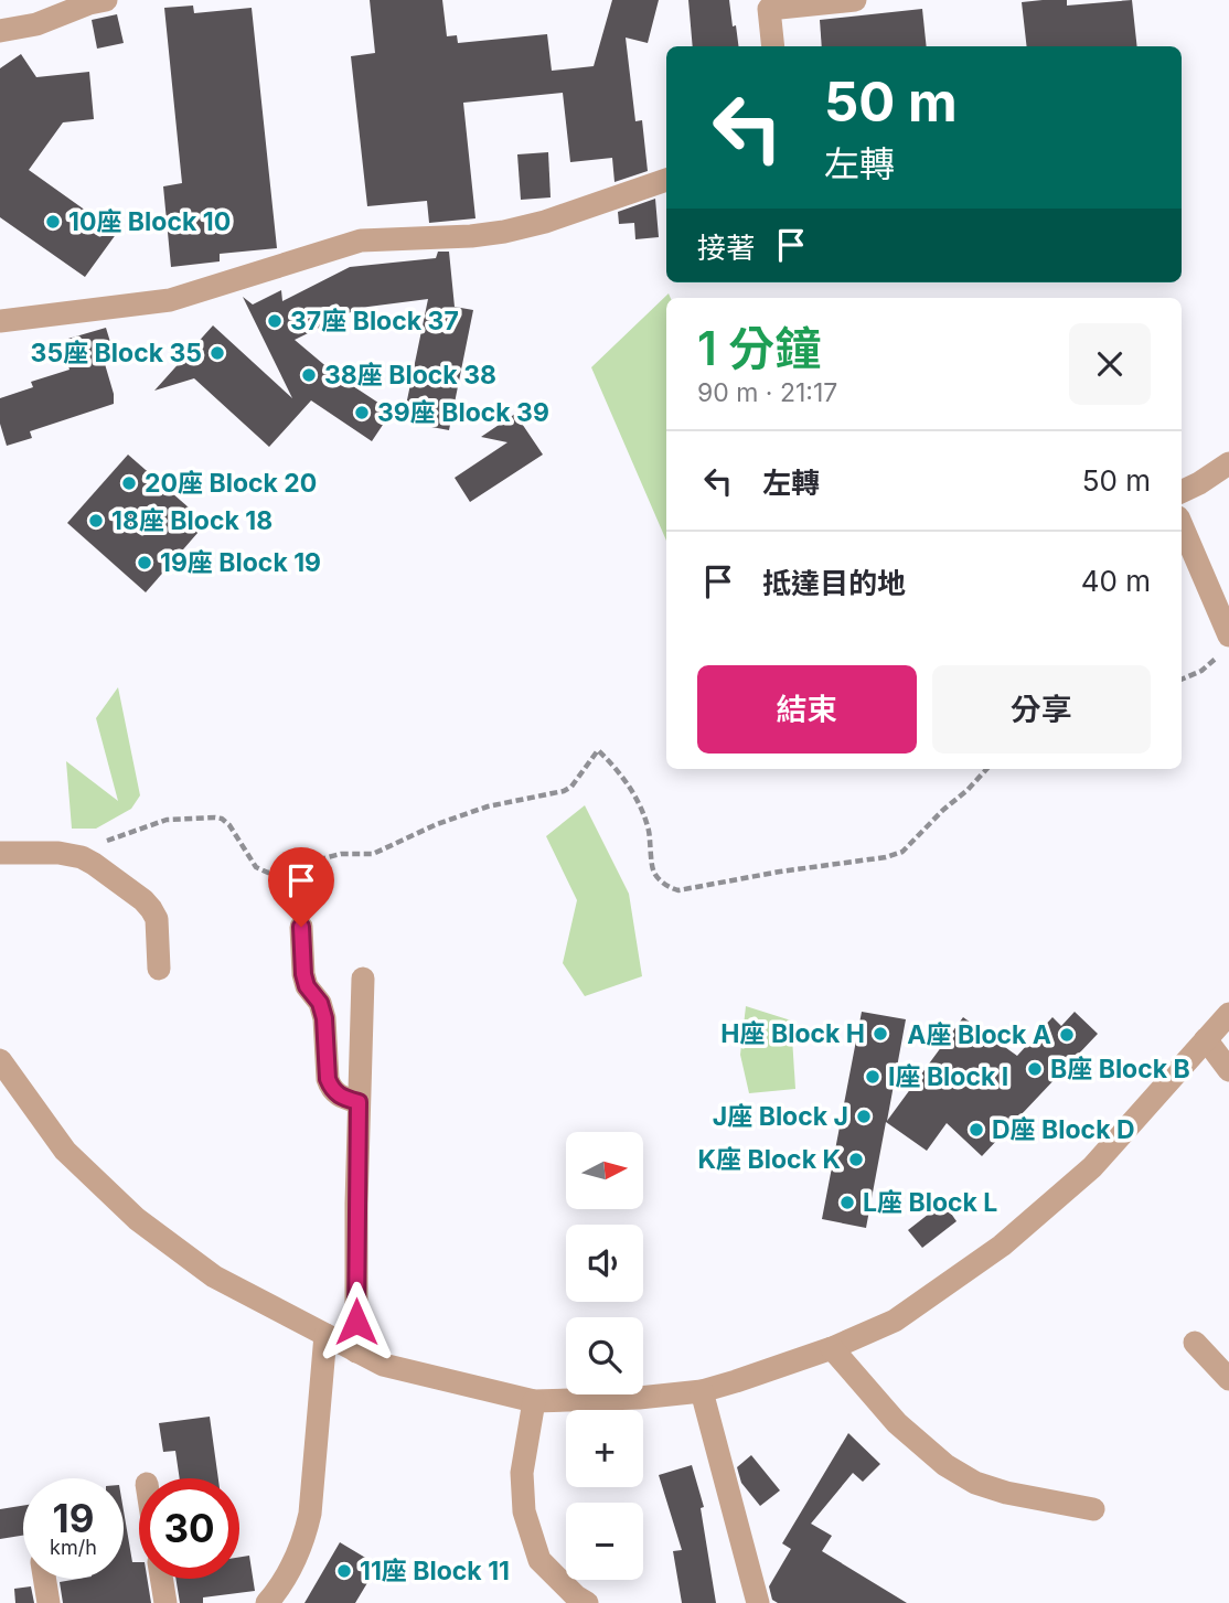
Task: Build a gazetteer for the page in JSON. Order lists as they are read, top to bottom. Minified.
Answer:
{"places":["10座 Block 10","37座 Block 37","35座 Block 35","38座 Block 38","39座 Block 39","20座 Block 20","18座 Block 18","19座 Block 19","H座 Block H","A座 Block A","B座 Block B","I座 Block I","J座 Block J","D座 Block D","K座 Block K","L座 Block L","11座 Block 11"],"north":"right","page":{"turn":["50 m","左轉"],"then":"接著","heading":["1 分鐘","90 m · 21:17"],"list":[{"name":"左轉","value":"50 m"},{"name":"抵達目的地","value":"40 m"}],"buttons":["結束","分享"],"map_buttons":["+","−"],"speed":"19 km/h","limit":"30"}}
